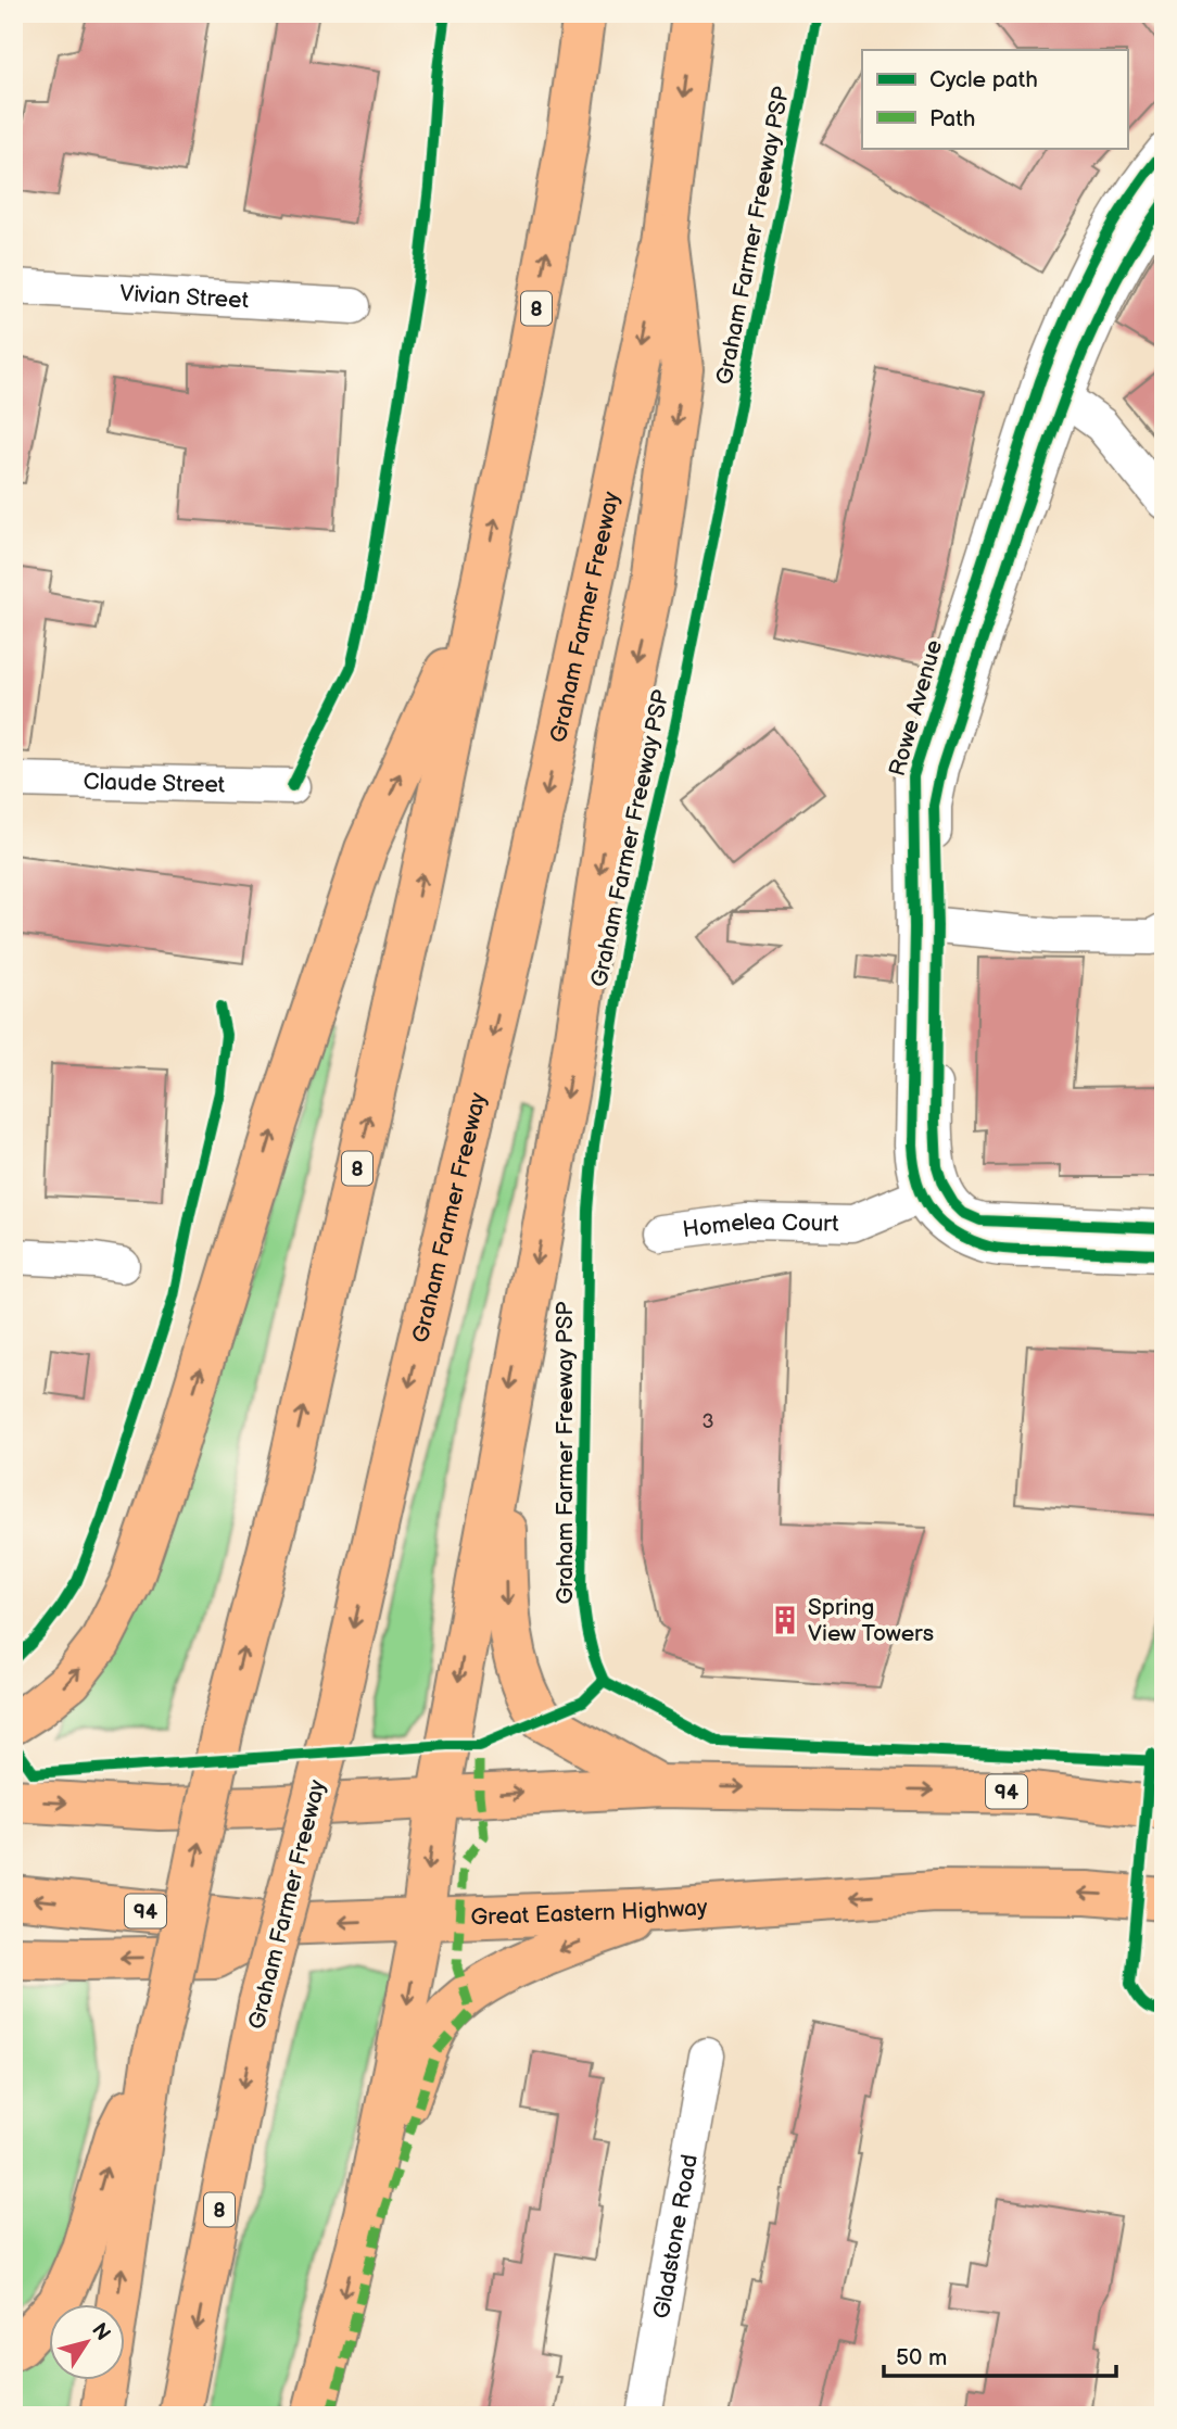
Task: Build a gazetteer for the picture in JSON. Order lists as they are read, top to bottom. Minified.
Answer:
{"streets":{"highway":["8","Graham Farmer Freeway","94","Great Eastern Highway"],"street":["Vivian Street","Rowe Avenue","Claude Street","Homelea Court","Gladstone Road"],"cycle path":["Graham Farmer Freeway PSP"]},"crossings":[["Rowe Avenue","Homelea Court"]],"places":{"building":["Spring View Towers"]},"house_numbers":["3"],"legend":["Cycle path","Path"],"scale_bar":"50 m","north":"top right"}
